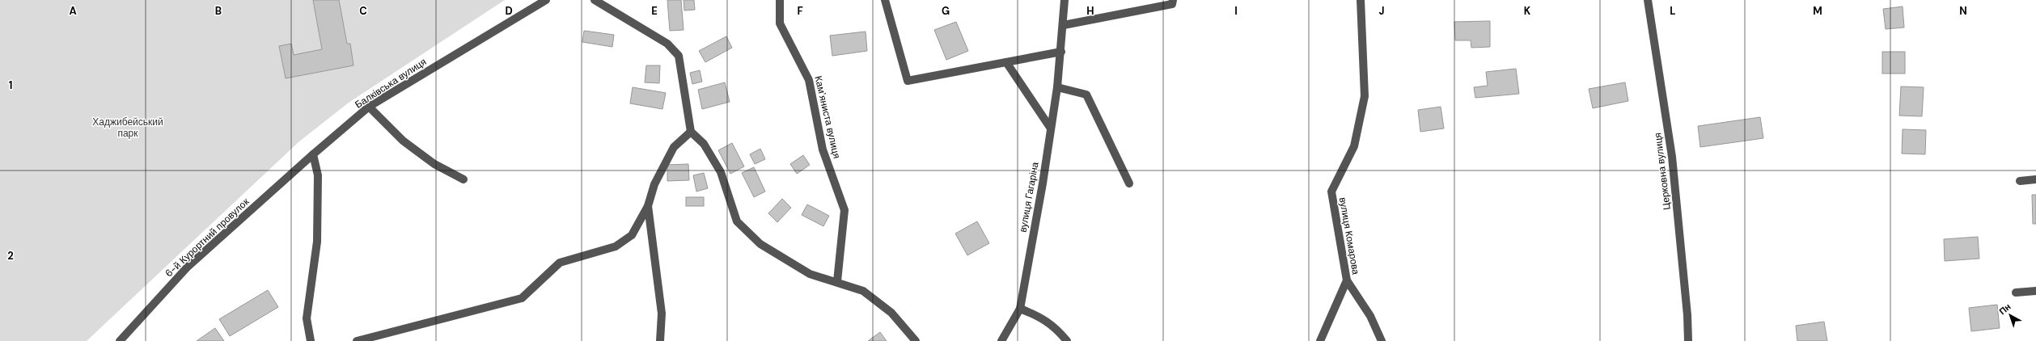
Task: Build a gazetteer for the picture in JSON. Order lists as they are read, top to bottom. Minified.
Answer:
{"streets":{"street":["Балківська вулиця","Камʼяниста вулиця","Церковна вулиця","вулиця Гагаріна","вулиця Комарова","6-й Курортний провулок"]},"crossings":[["Балківська вулиця","6-й Курортний провулок"]],"parks":["Хаджибейський парк"],"north":"top left","grid":{"columns":["A","B","C","D","E","F","G","H","I","J","K","L","M","N"],"rows":["1","2"]}}
